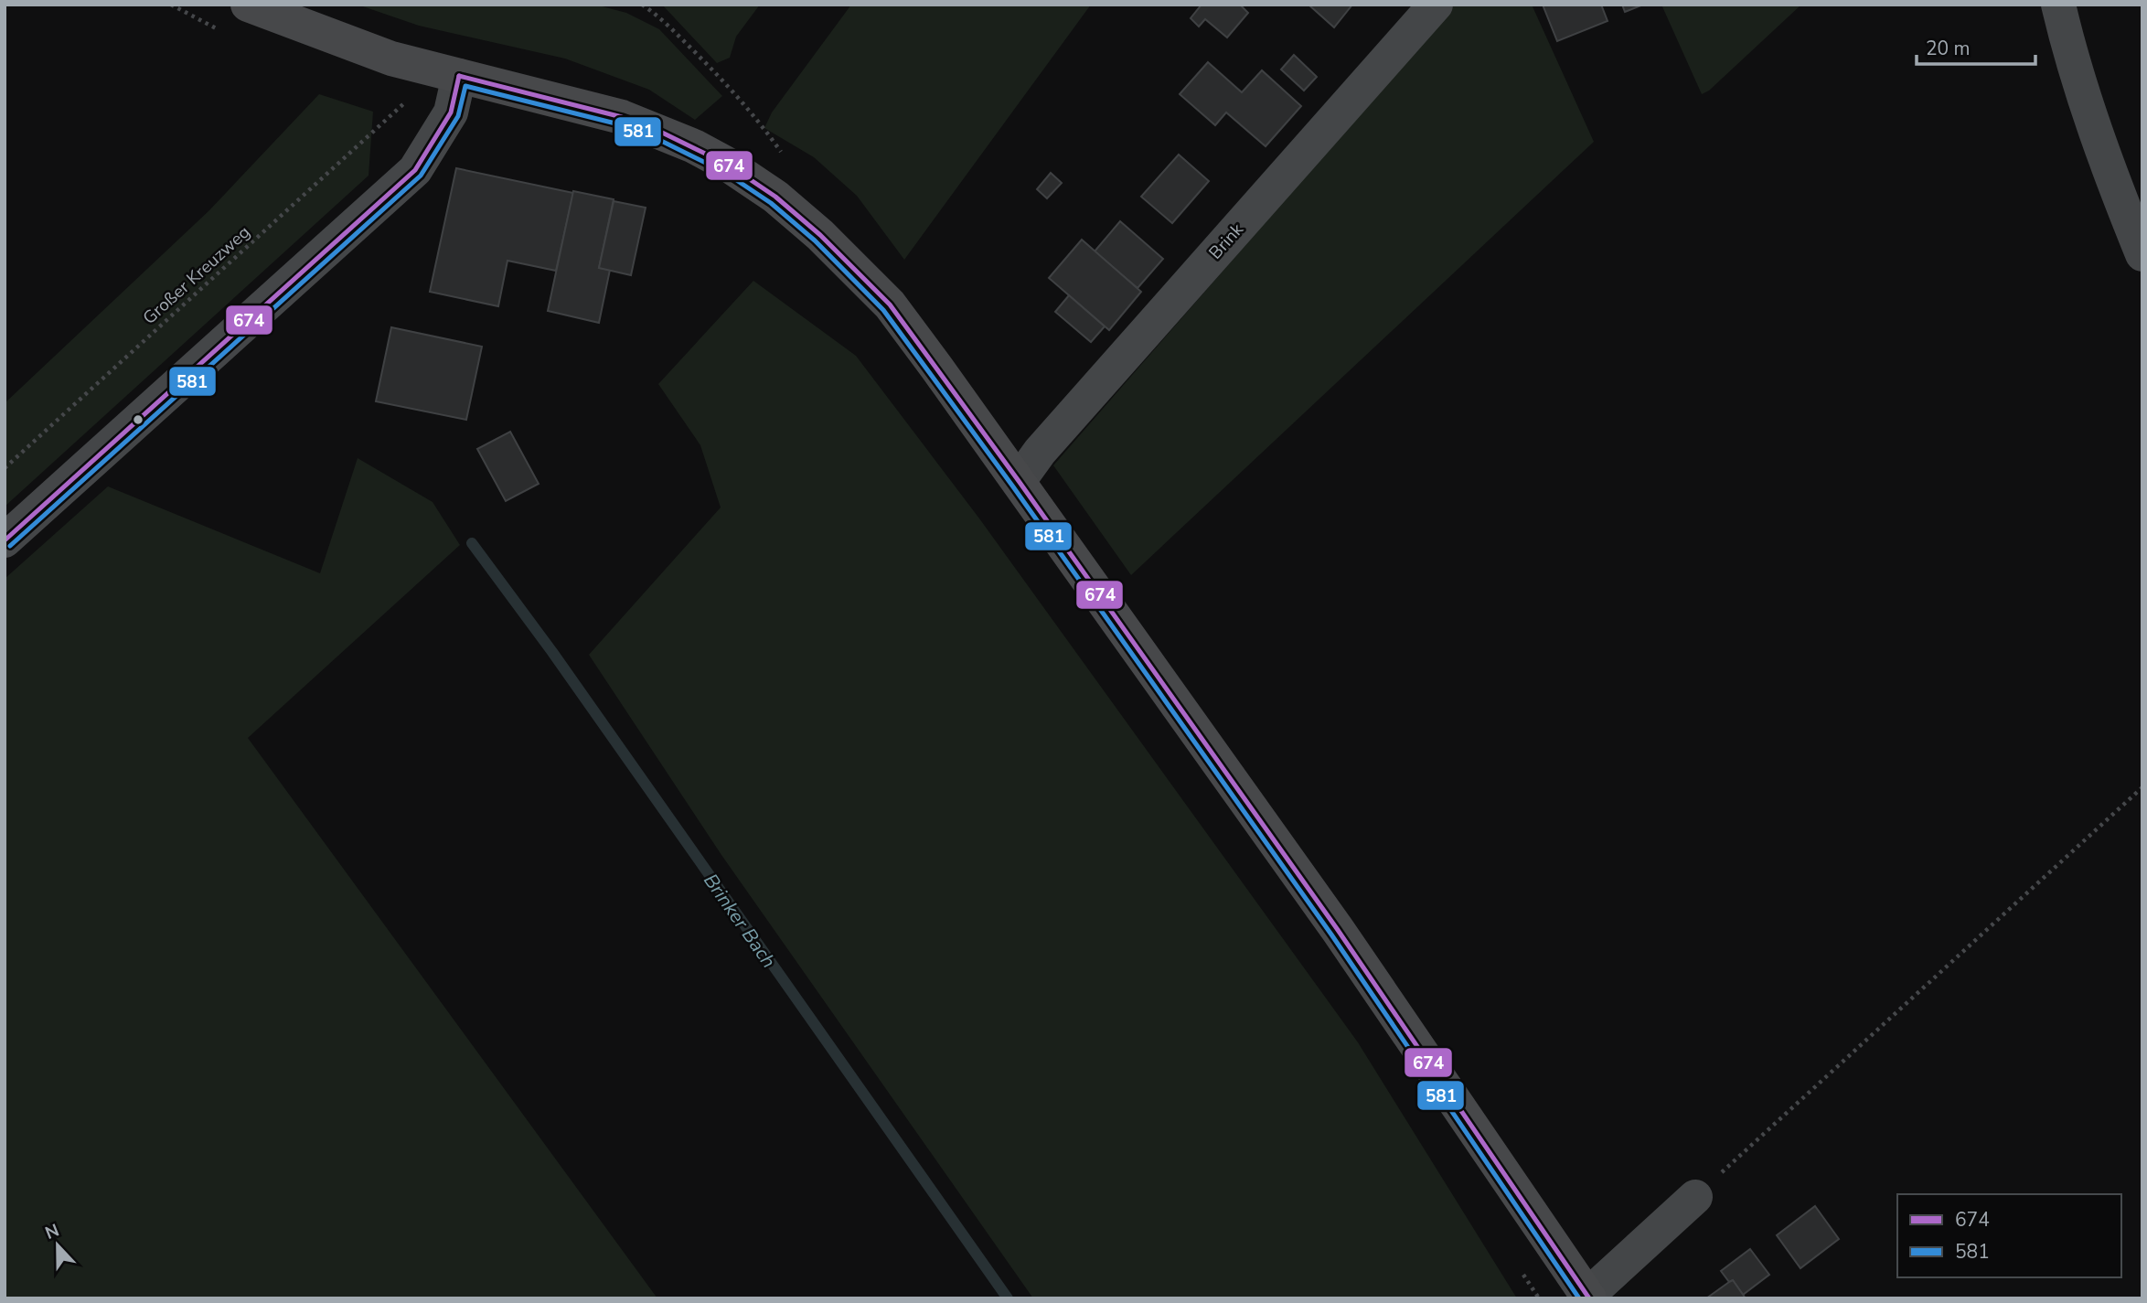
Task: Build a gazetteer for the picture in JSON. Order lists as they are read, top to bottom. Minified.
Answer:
{"streets":{"street":["Brink"],"path":["Großer Kreuzweg"]},"water":["Brinker Bach"],"lines":["transit line 674","transit line 581"],"legend":["674","581"],"scale_bar":"20 m","north":"top"}
